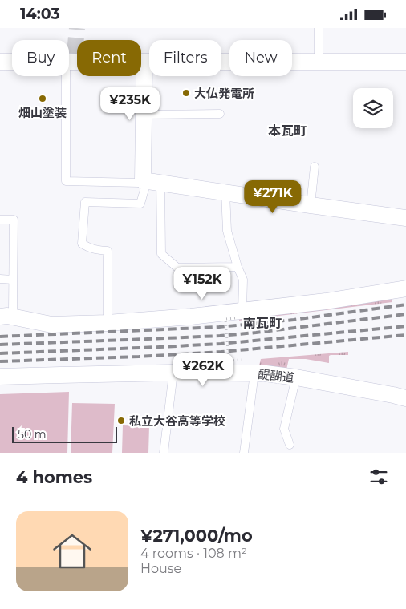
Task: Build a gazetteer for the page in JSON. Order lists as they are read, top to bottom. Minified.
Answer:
{"streets":{"street":["醍醐道"]},"districts":["本瓦町","南瓦町"],"places":["大仏発電所","畑山塗装","私立大谷高等学校"],"scale_bar":"50 m","page":{"status":"14:03","chip":["Buy","Rent","Filters","New"],"price":["¥235K","¥271K","¥152K","¥262K"],"scale":"50 m","heading":"4 homes","list":[{"name":"¥271,000/mo","note":"4 rooms · 108 m² · House"}]}}
